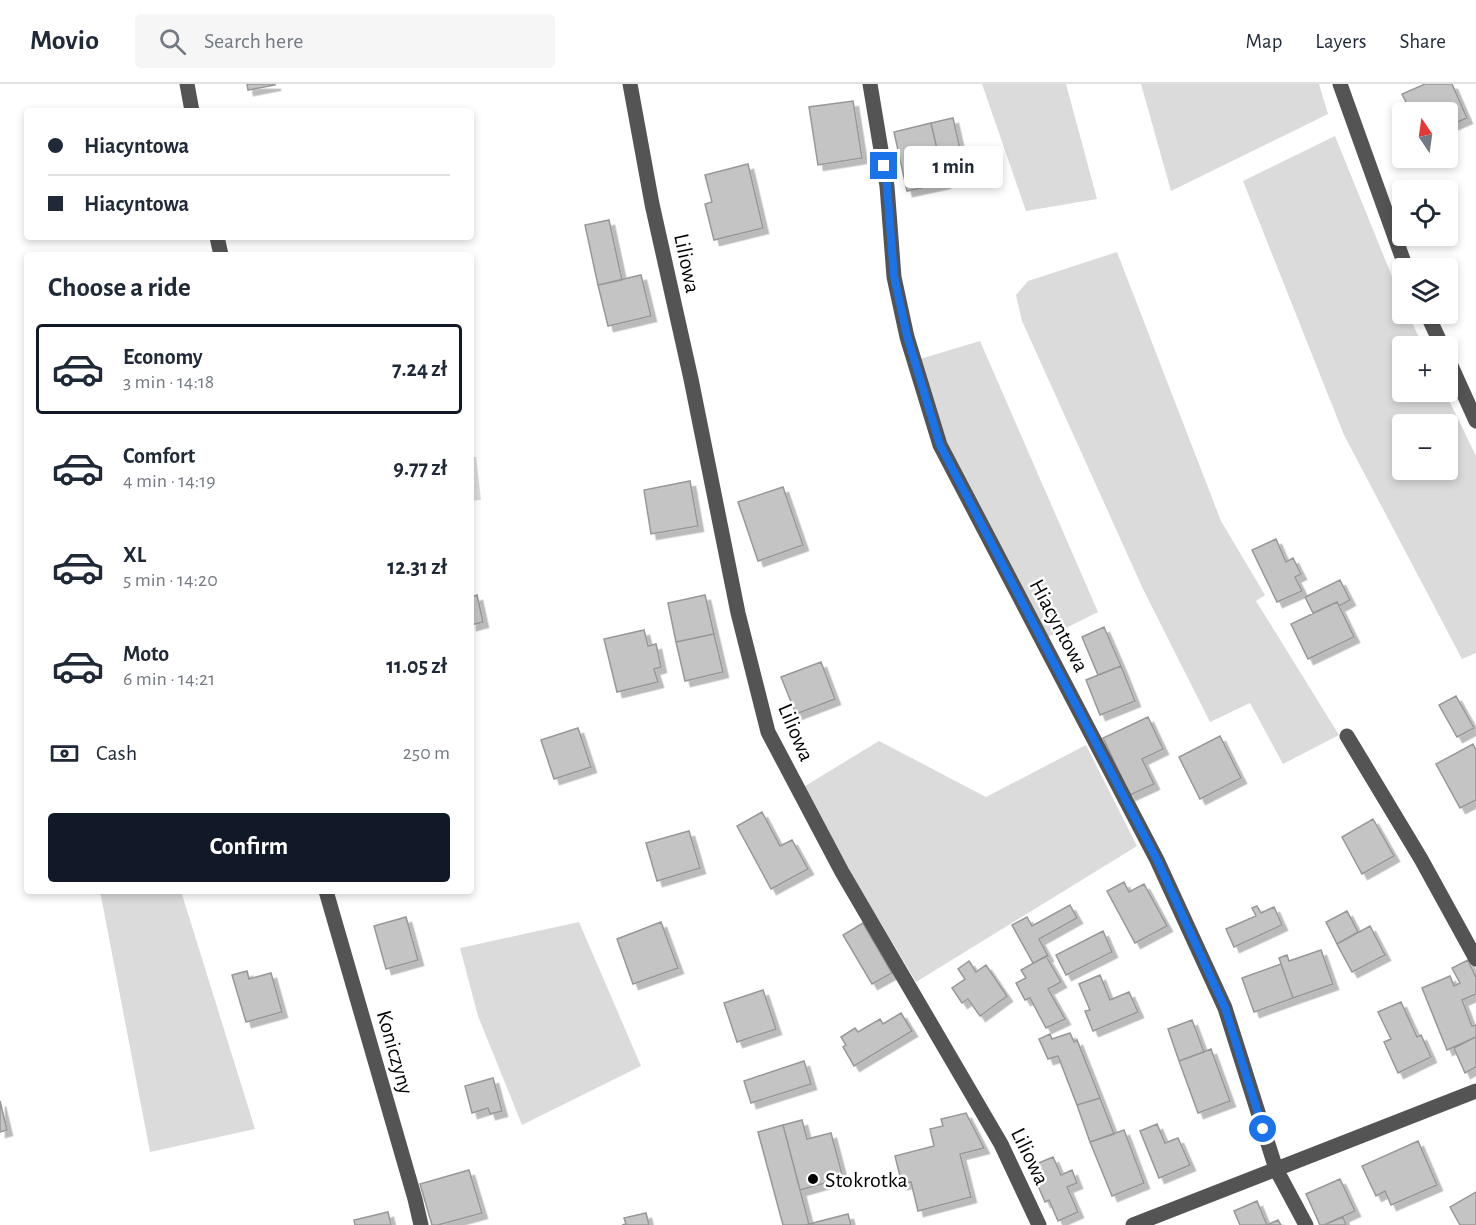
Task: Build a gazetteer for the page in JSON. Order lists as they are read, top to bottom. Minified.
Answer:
{"streets":{"street":["Liliowa","Hiacyntowa","Koniczyny"]},"places":["Stokrotka"],"north":"top","page":{"header":"Movio","search":"Search here","nav":["Map","Layers","Share"],"map_buttons":["+","−"],"banner":["Hiacyntowa","Hiacyntowa"],"bubble":"1 min","heading":"Choose a ride","list":[{"name":"Economy","note":"3 min · 14:18","value":"7.24 zł"},{"name":"Comfort","note":"4 min · 14:19","value":"9.77 zł"},{"name":"XL","note":"5 min · 14:20","value":"12.31 zł"},{"name":"Moto","note":"6 min · 14:21","value":"11.05 zł"}],"pay":["Cash","250 m"],"buttons":"Confirm"}}
